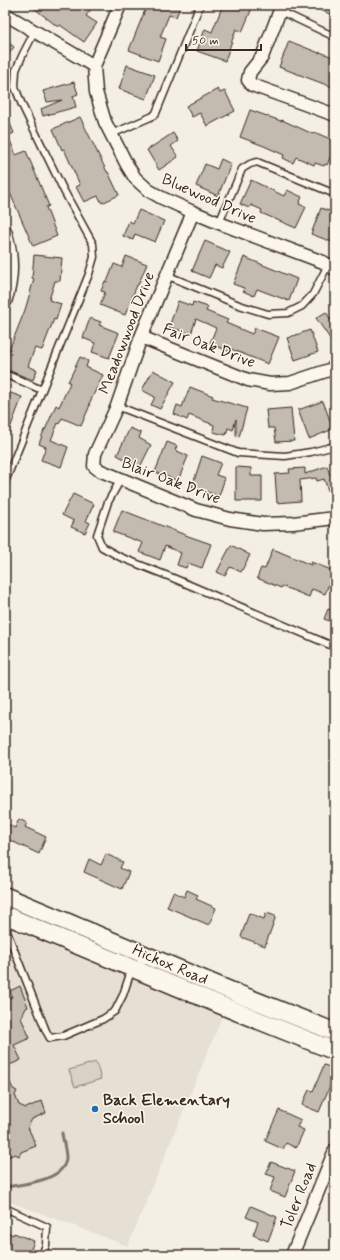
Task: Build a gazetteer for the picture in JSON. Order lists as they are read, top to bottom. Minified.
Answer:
{"streets":{"street":["Bluewood Drive","Meadowwood Drive","Fair Oak Drive","Blair Oak Drive","Hickox Road","Toler Road"]},"crossings":[["Bluewood Drive","Meadowwood Drive"],["Meadowwood Drive","Fair Oak Drive"],["Meadowwood Drive","Blair Oak Drive"]],"places":["Back Elementary School"],"scale_bar":"50 m"}
